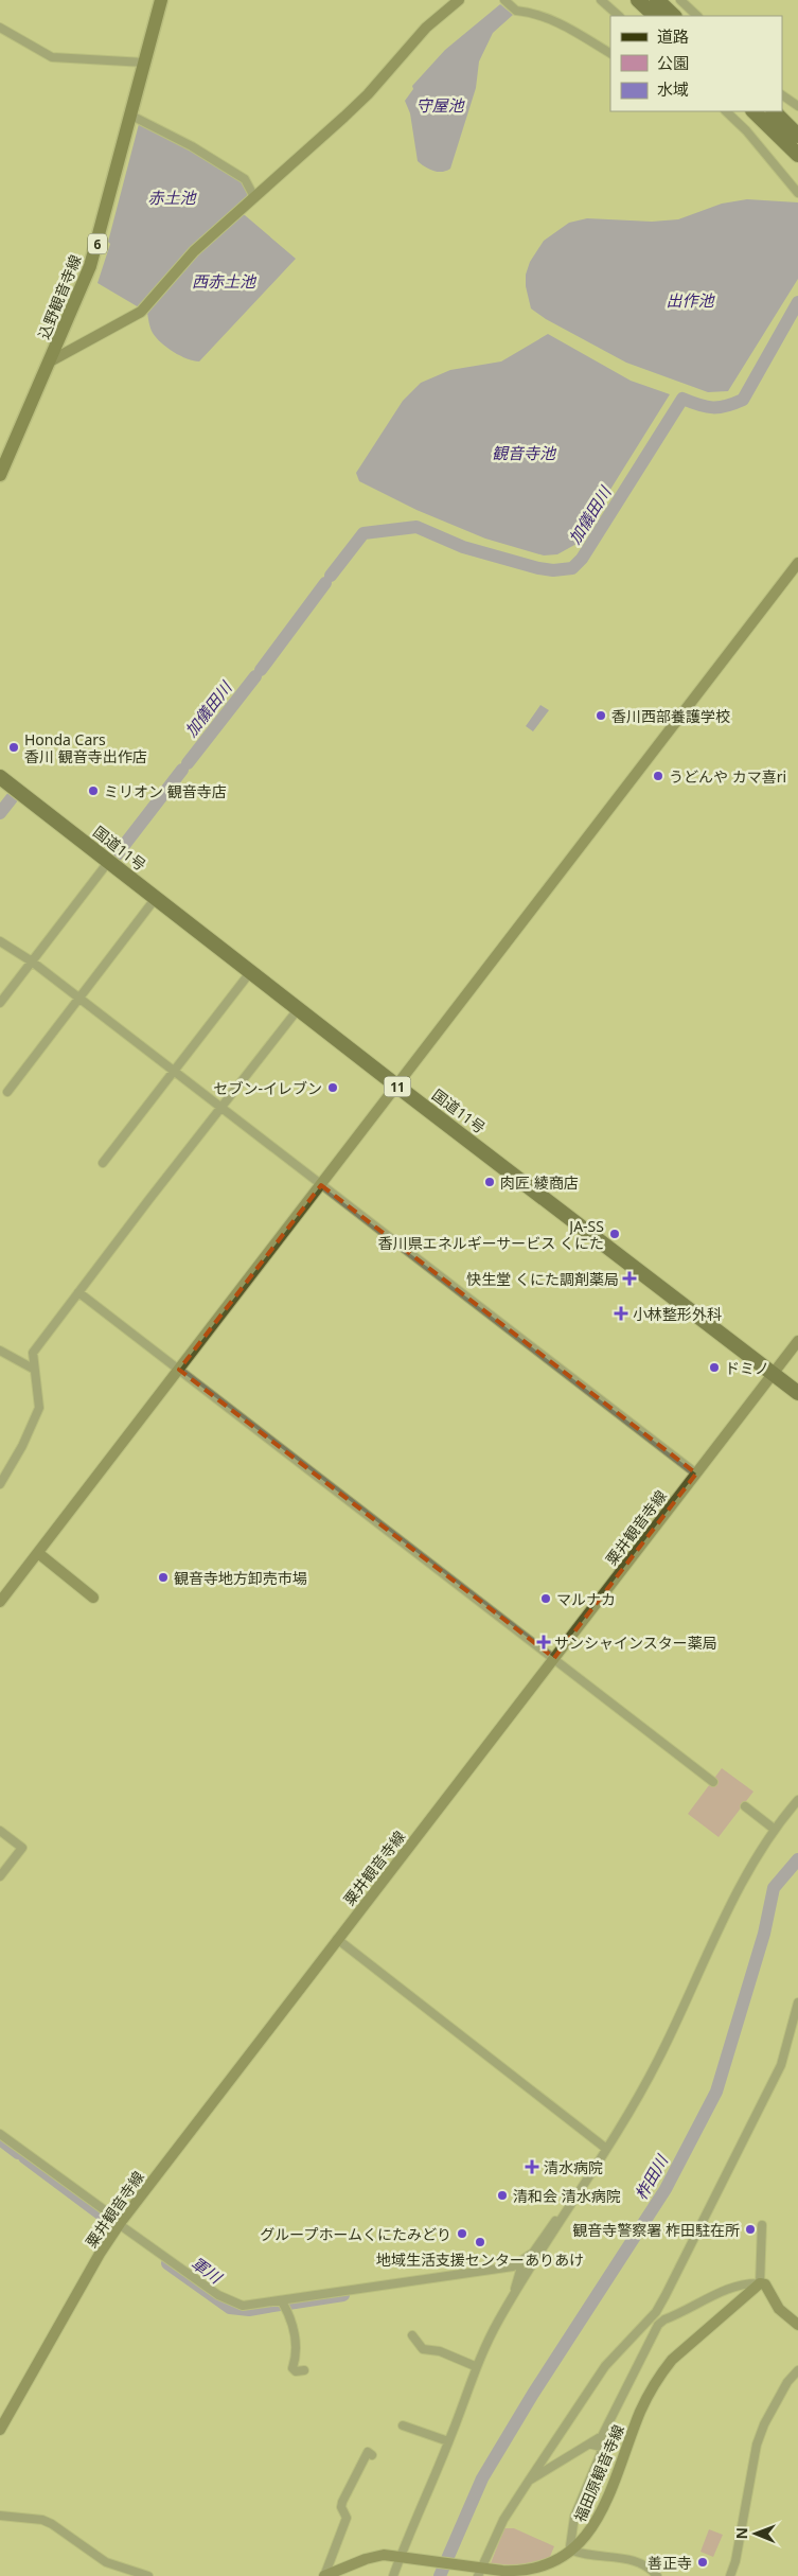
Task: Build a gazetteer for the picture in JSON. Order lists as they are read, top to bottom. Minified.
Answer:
{"streets":{"highway":["国道11号","11"],"main road":["6","込野観音寺線","粟井観音寺線","福田原観音寺線"]},"crossings":[["国道11号","粟井観音寺線"]],"water":["守屋池","赤土池","西赤土池","出作池","観音寺池","加儀田川","柞田川","軍川"],"places":{"other":["香川西部養護学校","Honda Cars 香川 観音寺出作店","うどんや カマ喜ri","ミリオン 観音寺店","セブン-イレブン","肉匠 綾商店","JA-SS 香川県エネルギーサービス くにた","ドミノ","観音寺地方卸売市場","マルナカ","清和会 清水病院","観音寺警察署 柞田駐在所","グループホームくにたみどり","地域生活支援センターありあけ","善正寺"],"health":["快生堂 くにた調剤薬局","小林整形外科","サンシャインスター薬局","清水病院"]},"legend":["道路","公園","水域"],"north":"left"}
